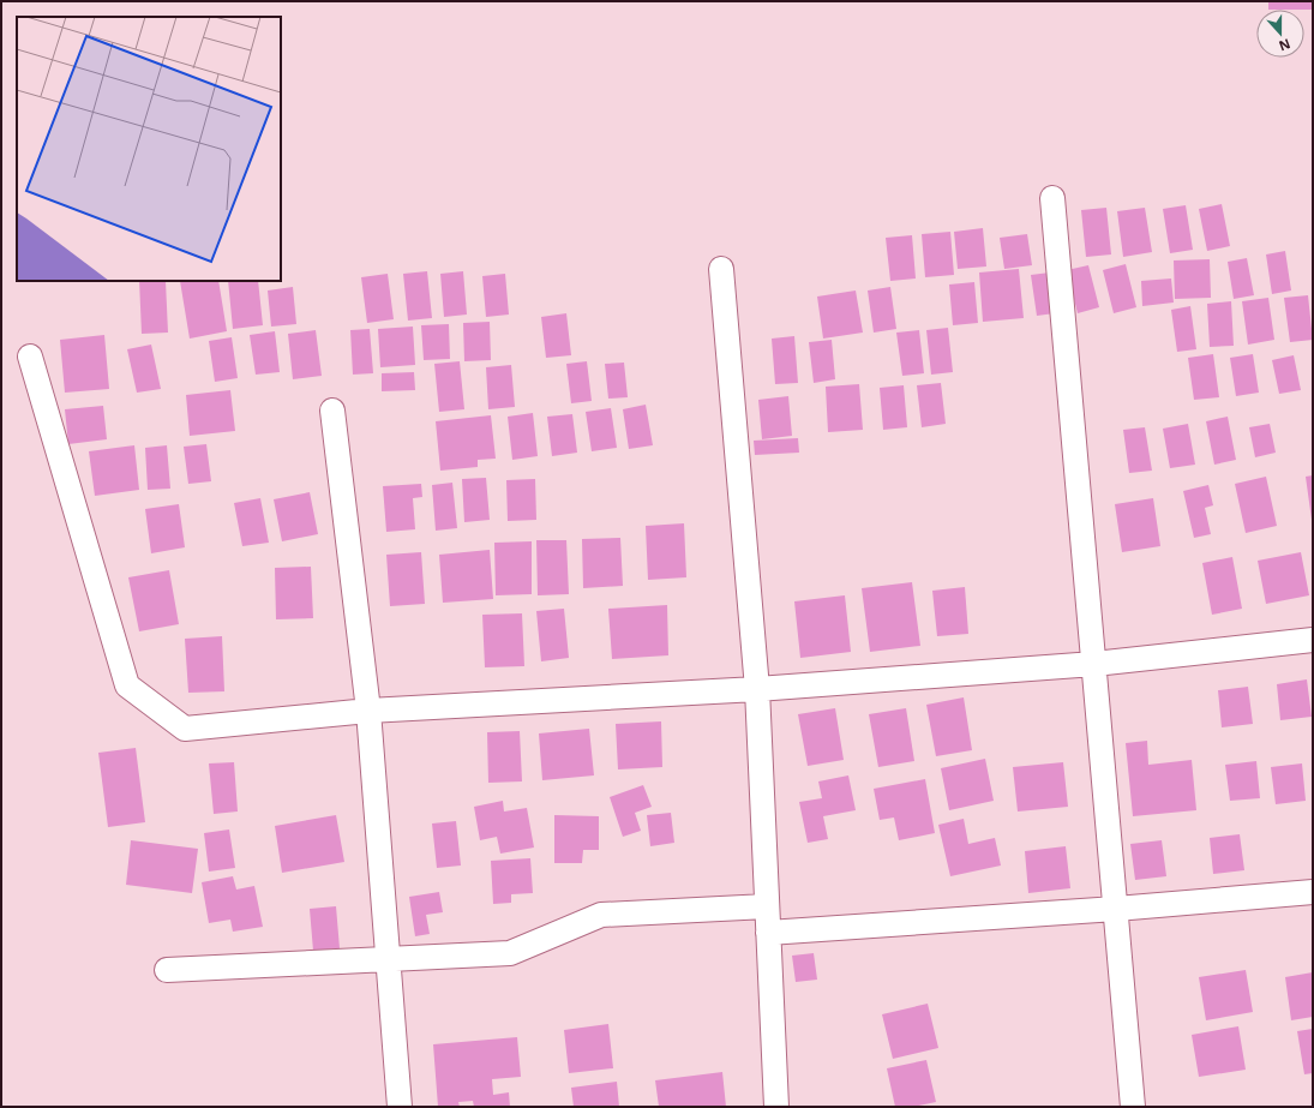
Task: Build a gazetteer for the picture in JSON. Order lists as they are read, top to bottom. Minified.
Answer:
{"north":"bottom"}
